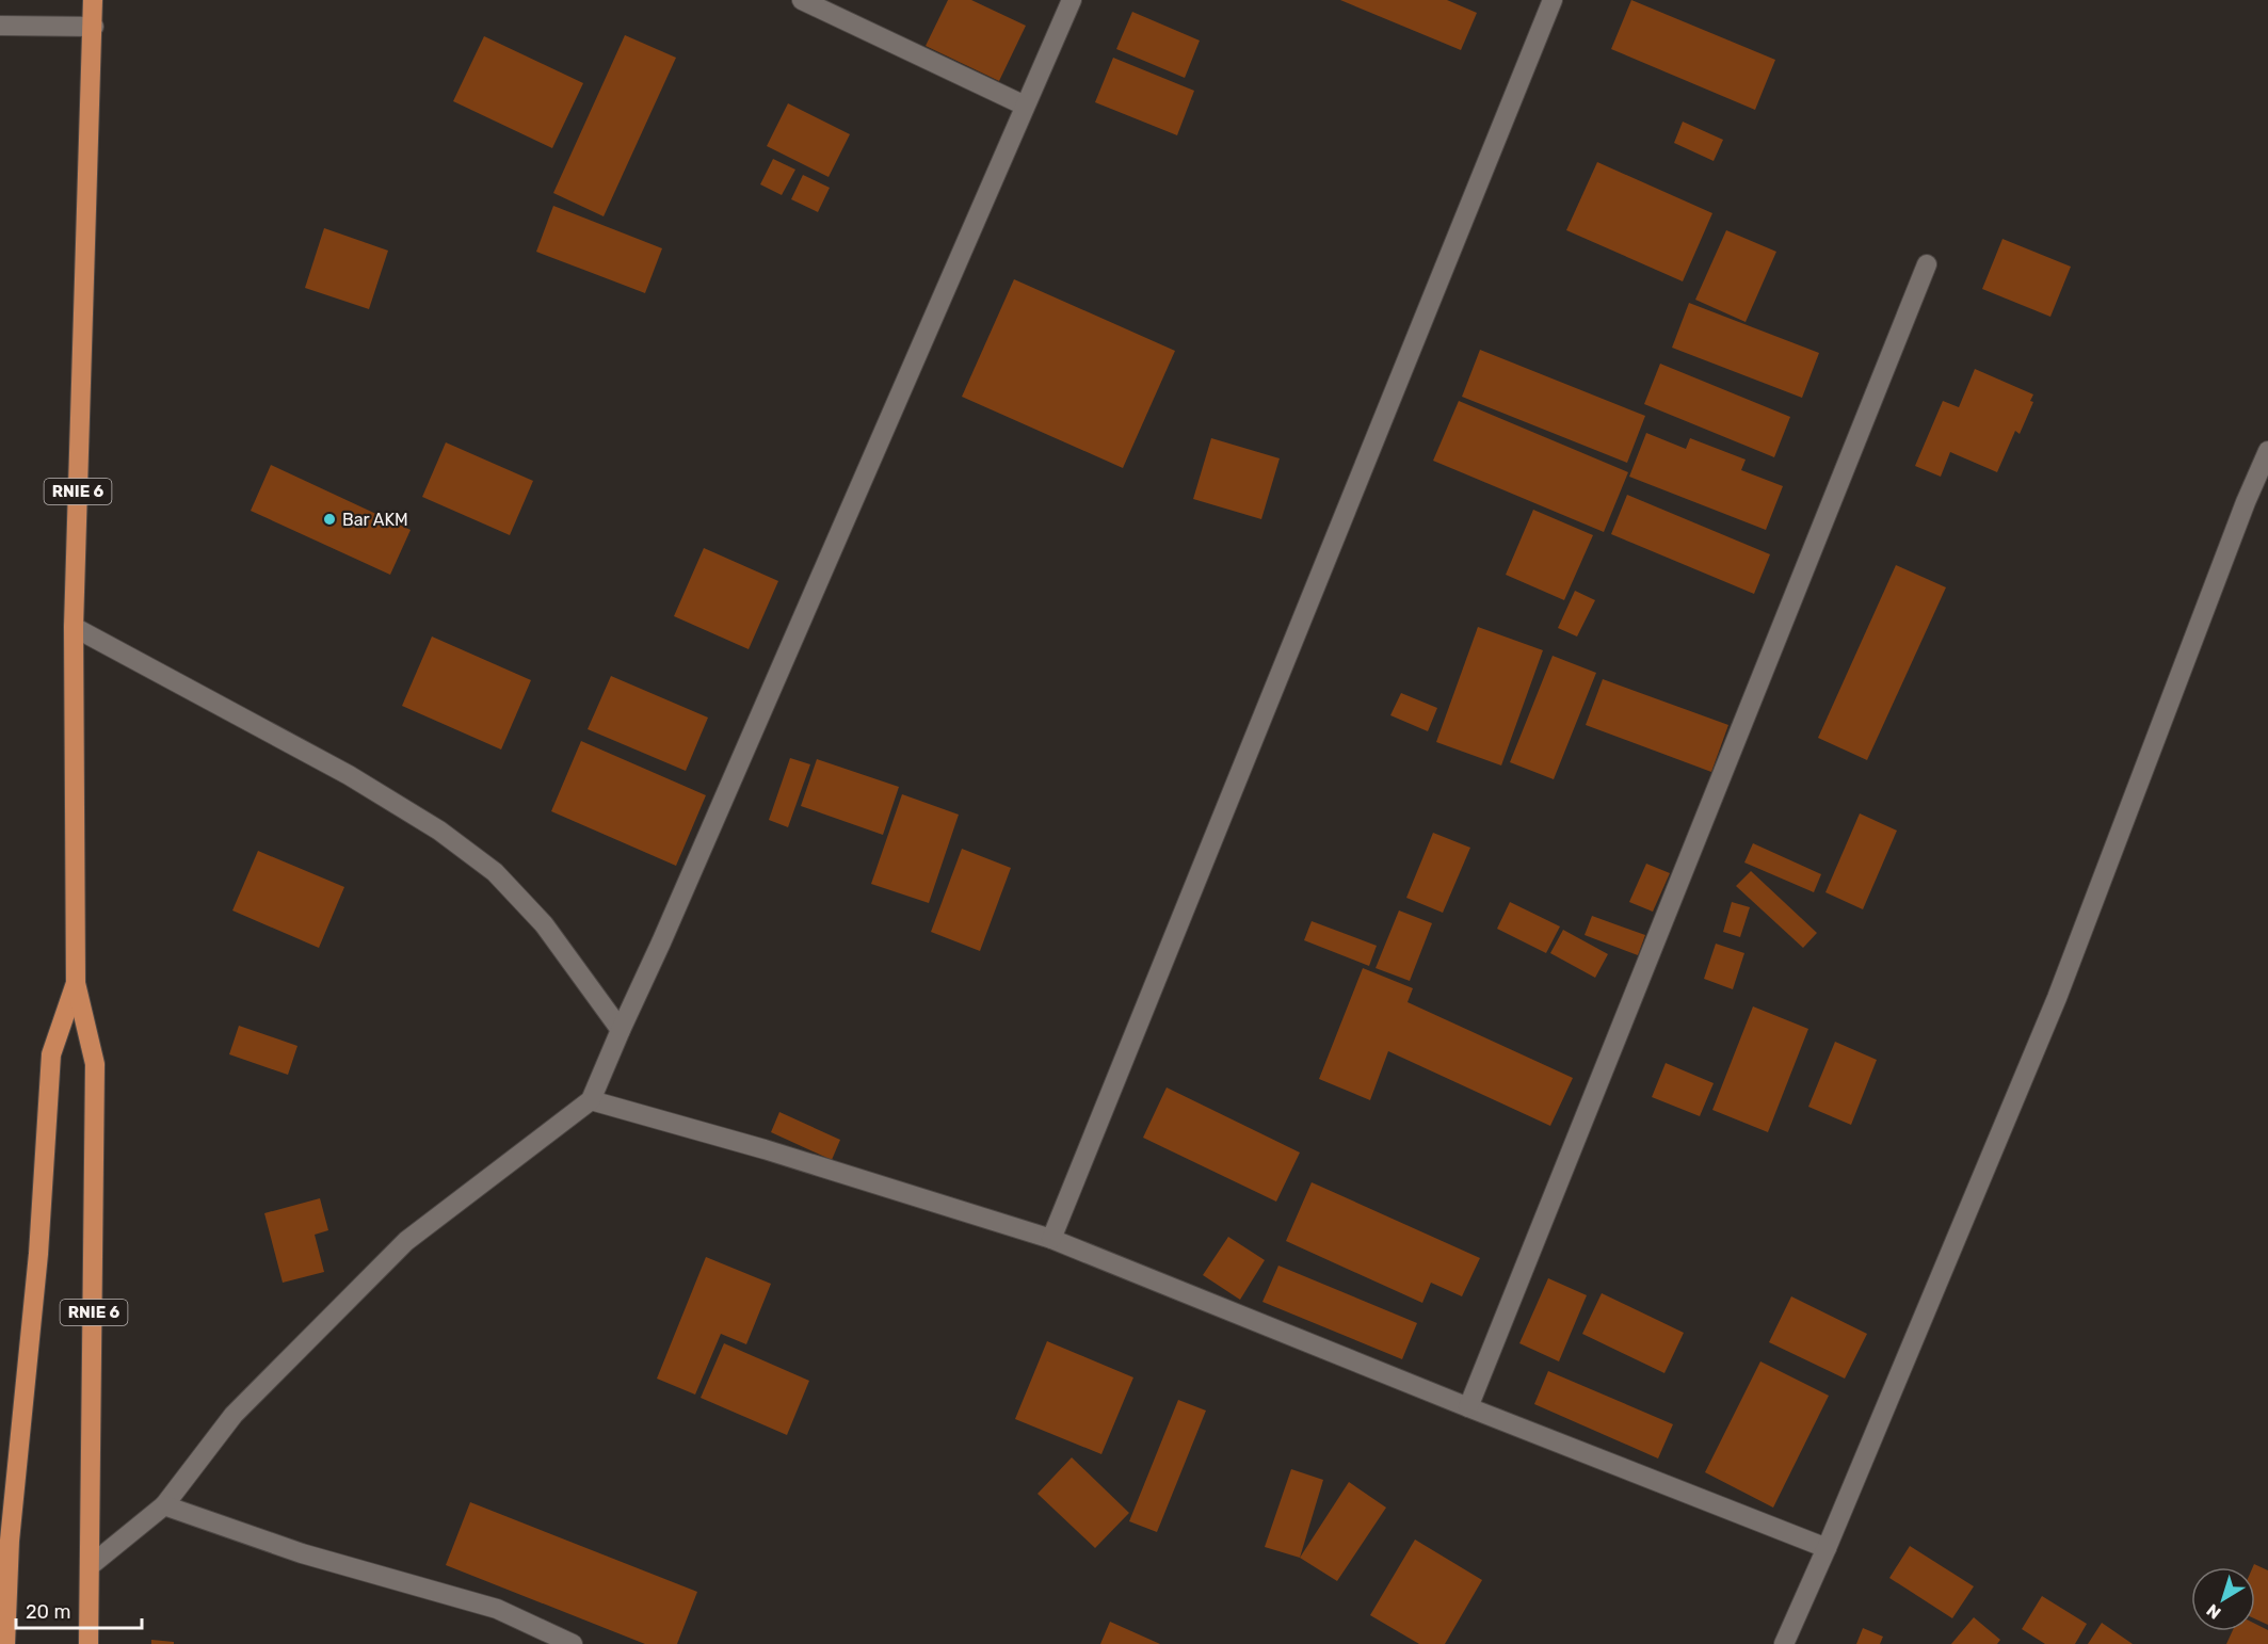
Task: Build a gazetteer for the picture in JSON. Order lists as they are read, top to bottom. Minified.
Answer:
{"streets":{"main road":["RNIE 6"]},"places":["Bar AKM"],"scale_bar":"20 m","north":"bottom left"}
